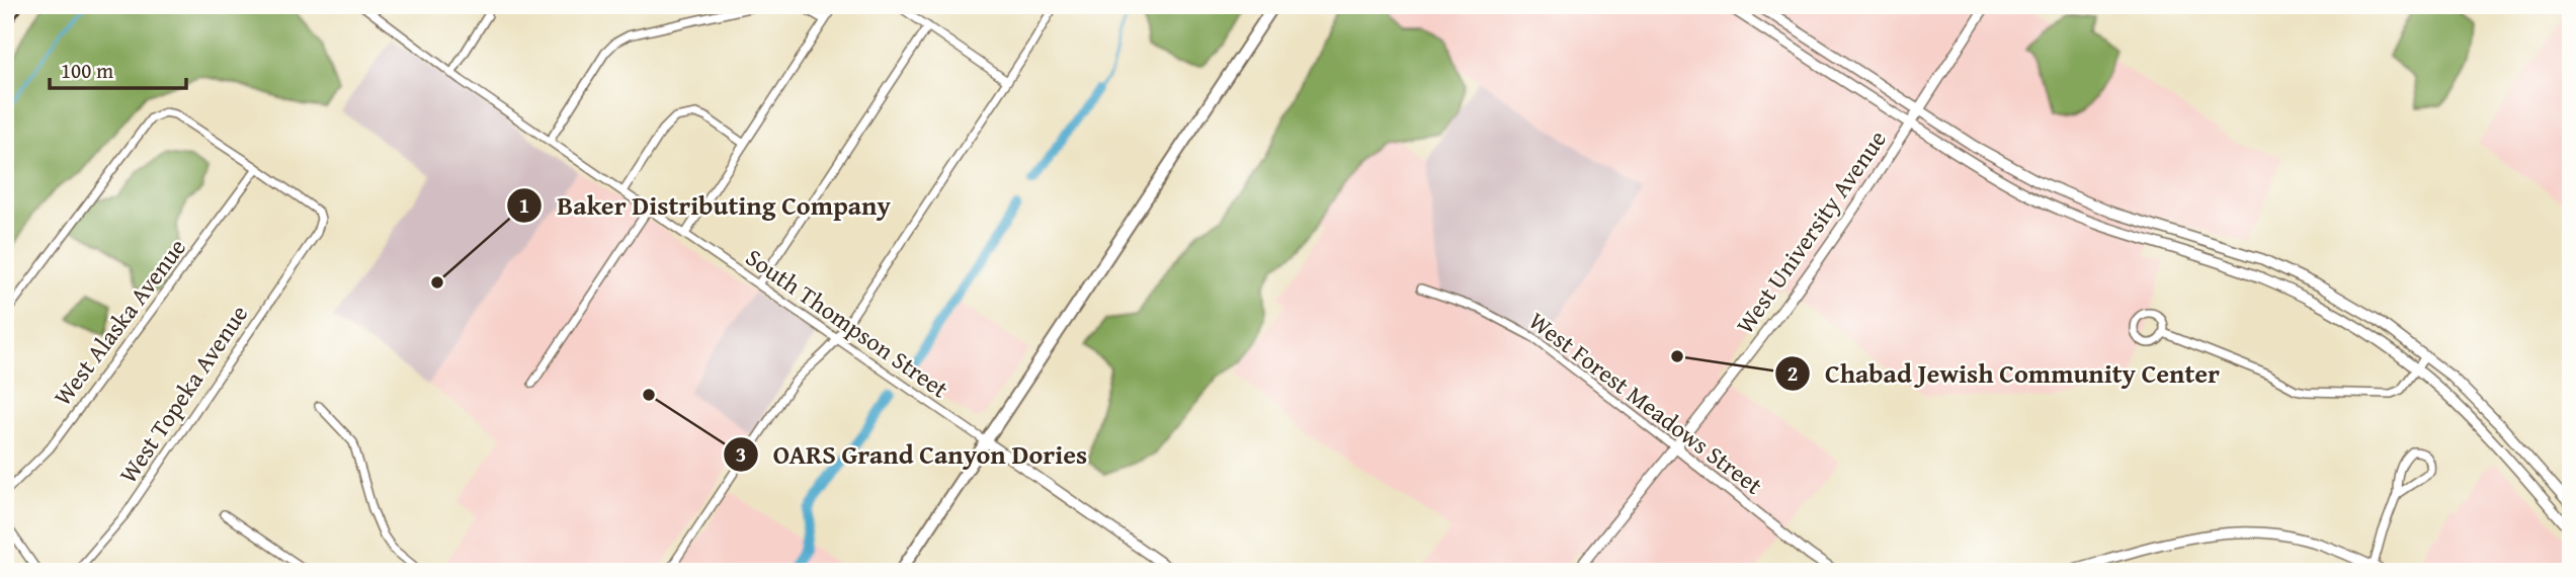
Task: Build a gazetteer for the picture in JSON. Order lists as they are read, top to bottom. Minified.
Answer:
{"streets":{"street":["West University Avenue","West Alaska Avenue","South Thompson Street","West Topeka Avenue","West Forest Meadows Street"]},"crossings":[["West University Avenue","West Forest Meadows Street"],["West Alaska Avenue","West Topeka Avenue"]],"places":["Baker Distributing Company","Chabad Jewish Community Center","OARS Grand Canyon Dories"],"scale_bar":"100 m"}
